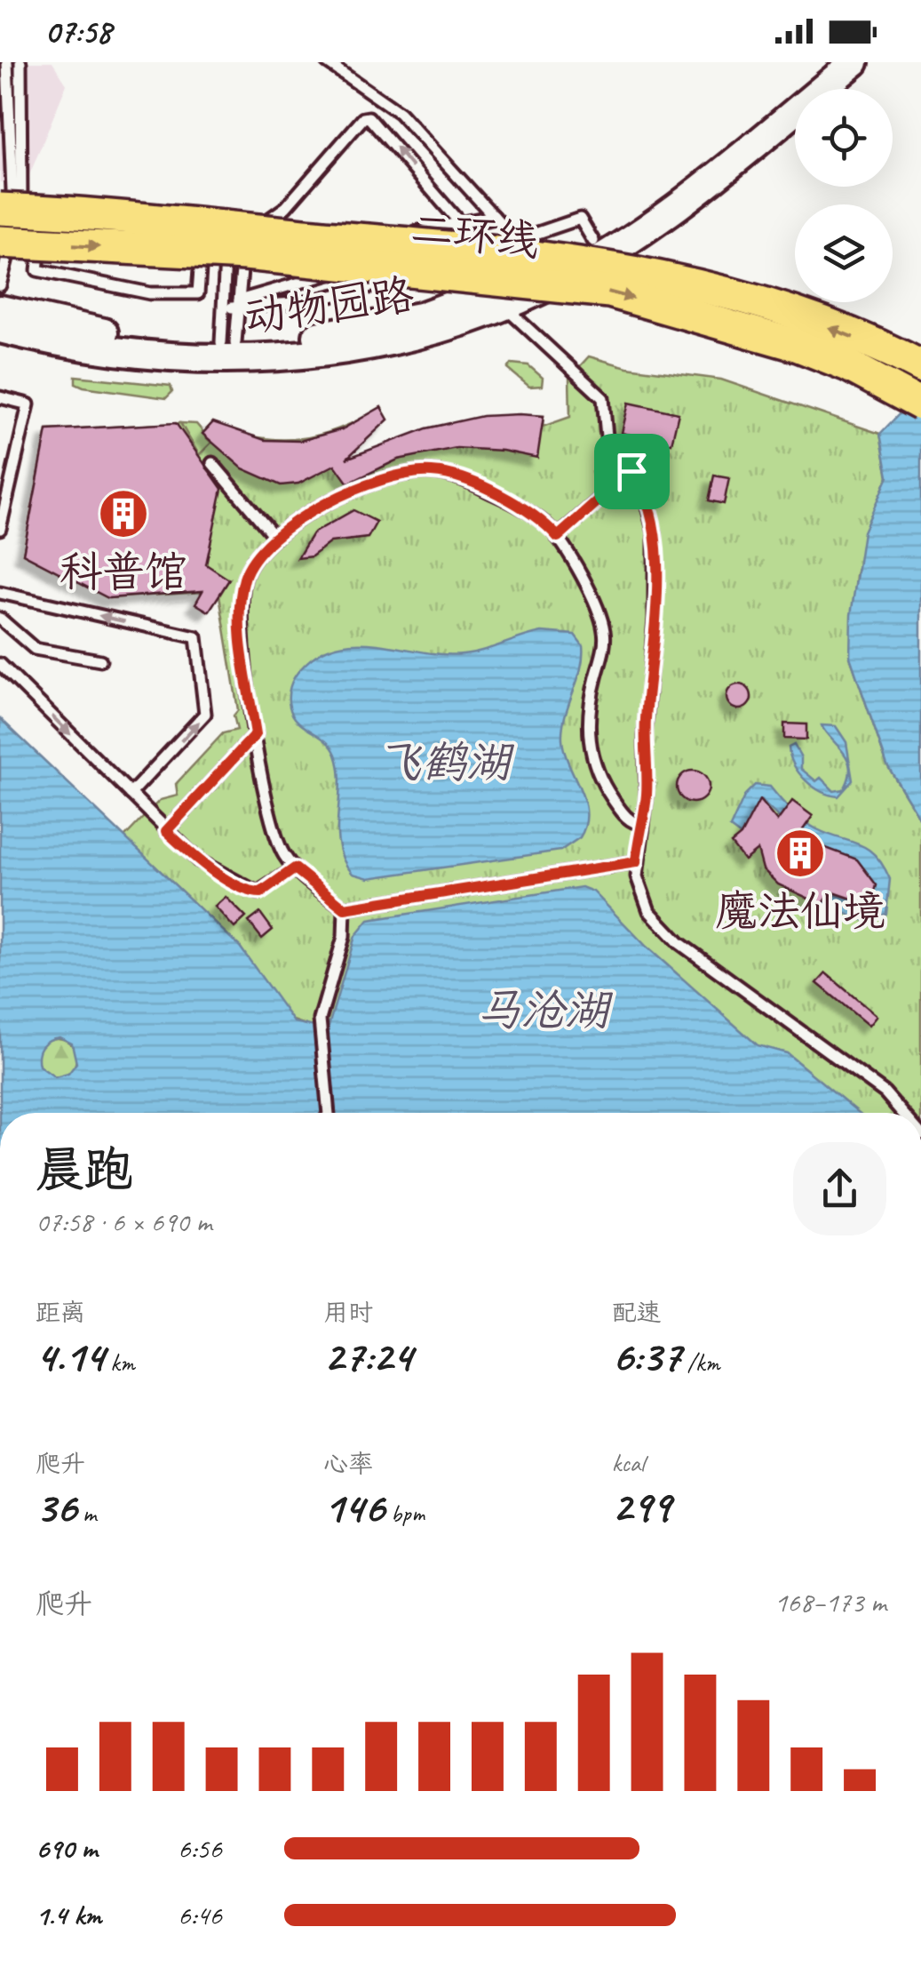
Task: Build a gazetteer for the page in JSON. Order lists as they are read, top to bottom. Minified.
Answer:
{"streets":{"highway":["二环线"],"main road":["动物园路"]},"water":["飞鹤湖","马沧湖"],"places":{"building":["科普馆","魔法仙境"]},"page":{"status":"07:58","heading":["晨跑","07:58 · 6 × 690 m"],"stats":[["距离","4.14 km"],["用时","27:24"],["配速","6:37 /km"],["爬升","36 m"],["心率","146 bpm"],["kcal","299"]],"chart":["爬升","168–173 m"],"list":[{"name":"690 m","note":"6:56"},{"name":"1.4 km","note":"6:46"}]}}
